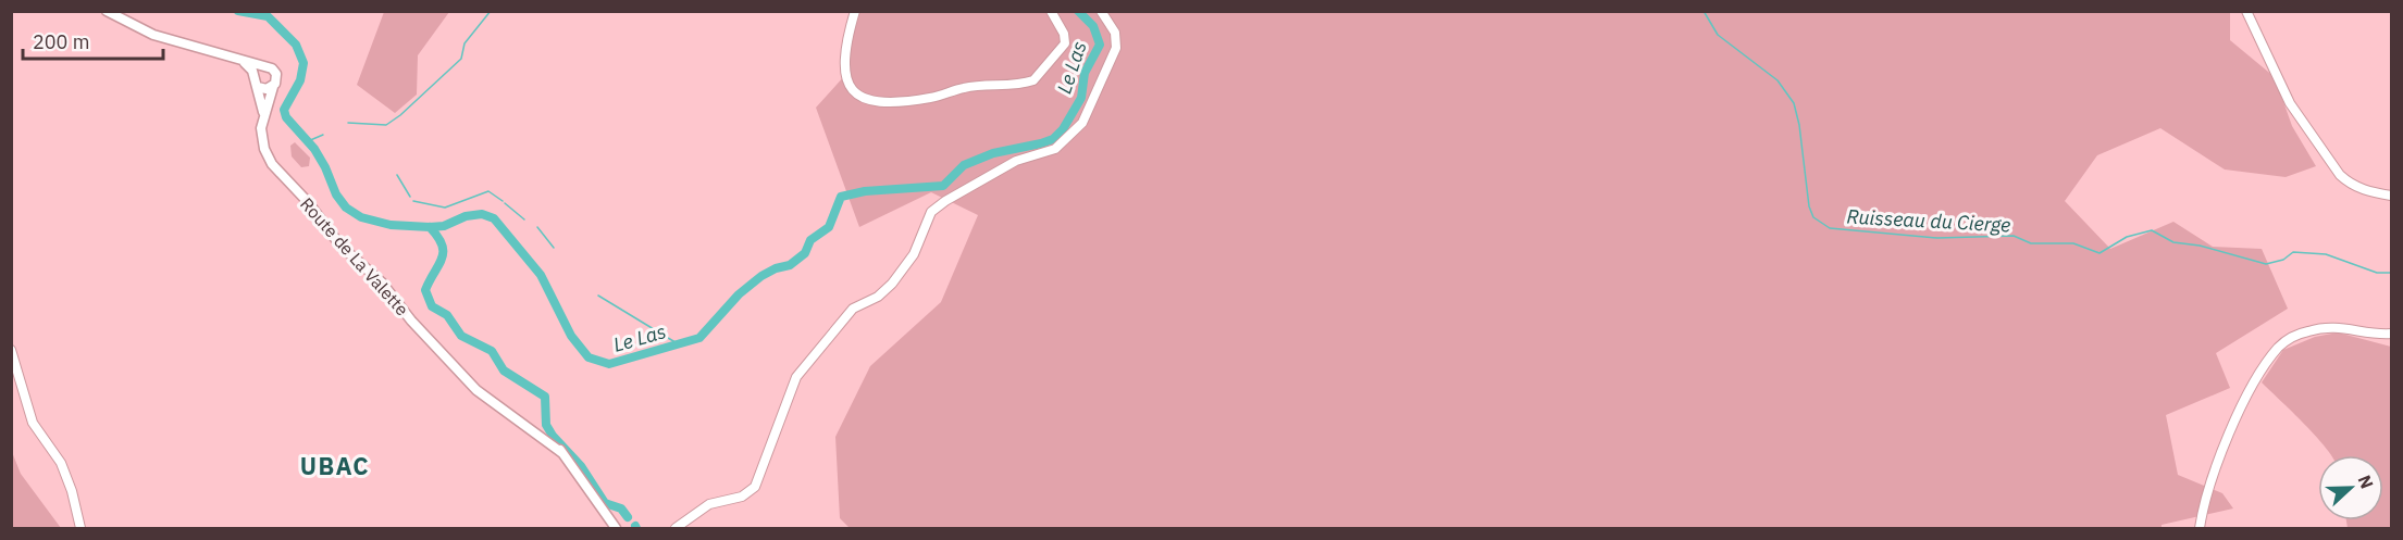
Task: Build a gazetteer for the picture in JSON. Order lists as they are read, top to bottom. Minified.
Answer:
{"streets":{"main road":["Route de La Valette"]},"districts":["UBAC"],"water":["Le Las","Ruisseau du Cierge"],"scale_bar":"200 m","north":"right"}
